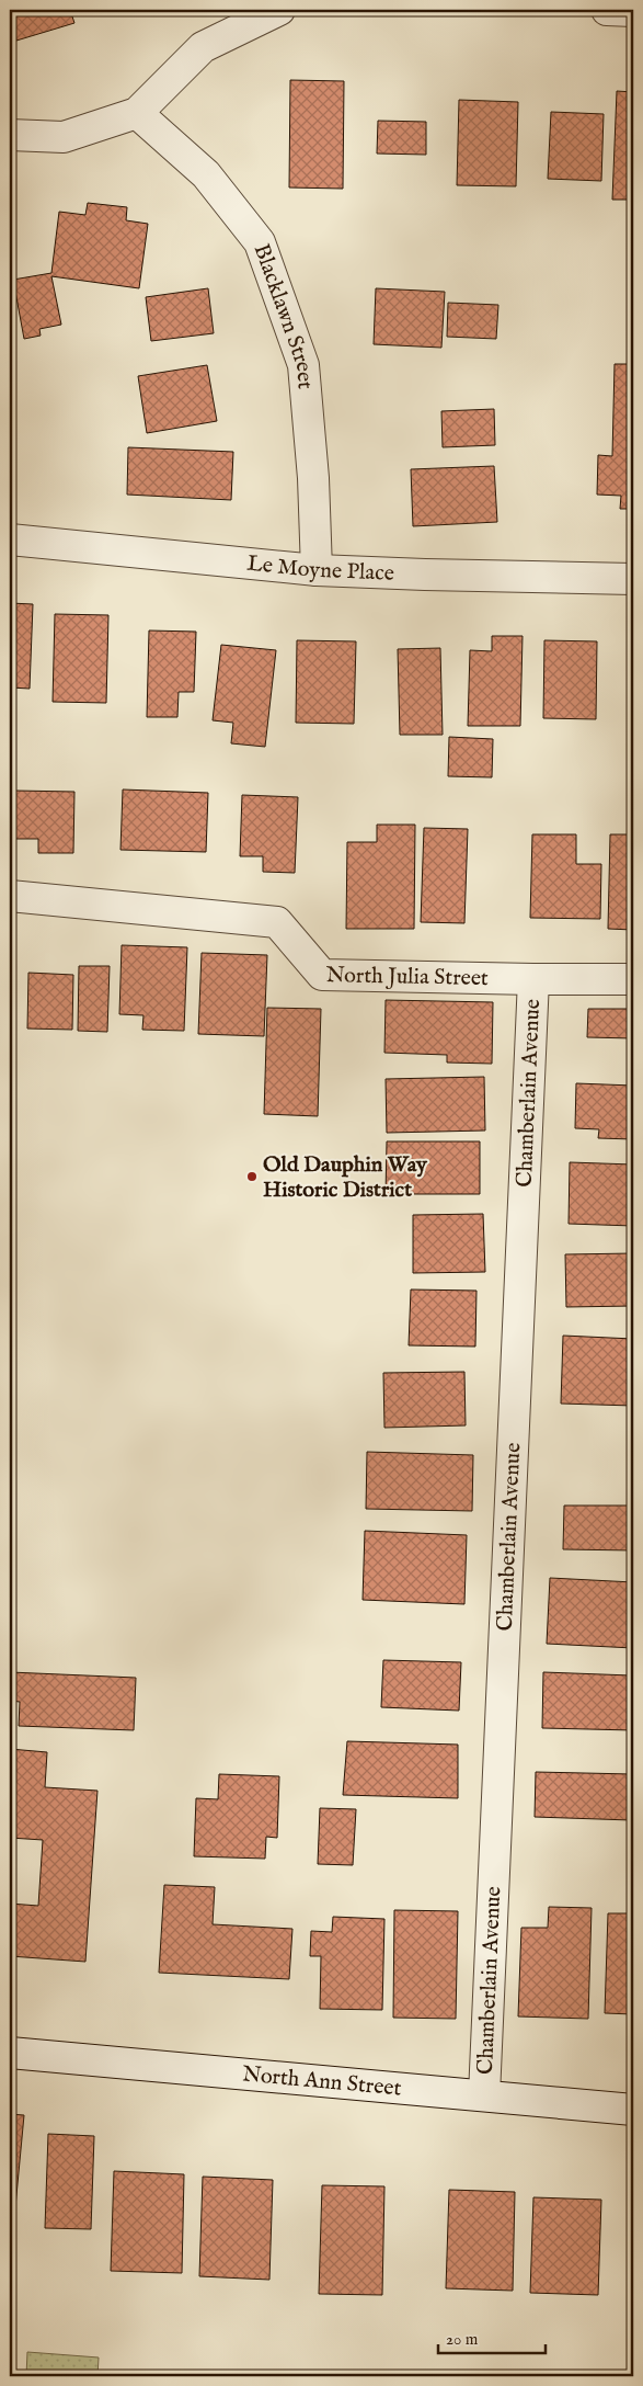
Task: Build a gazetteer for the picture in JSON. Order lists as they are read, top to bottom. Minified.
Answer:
{"streets":{"street":["Blacklawn Street","Le Moyne Place","North Julia Street","Chamberlain Avenue","North Ann Street"]},"crossings":[["Blacklawn Street","Le Moyne Place"],["North Julia Street","Chamberlain Avenue"],["Chamberlain Avenue","North Ann Street"]],"places":["Old Dauphin Way Historic District"],"scale_bar":"20 m"}
